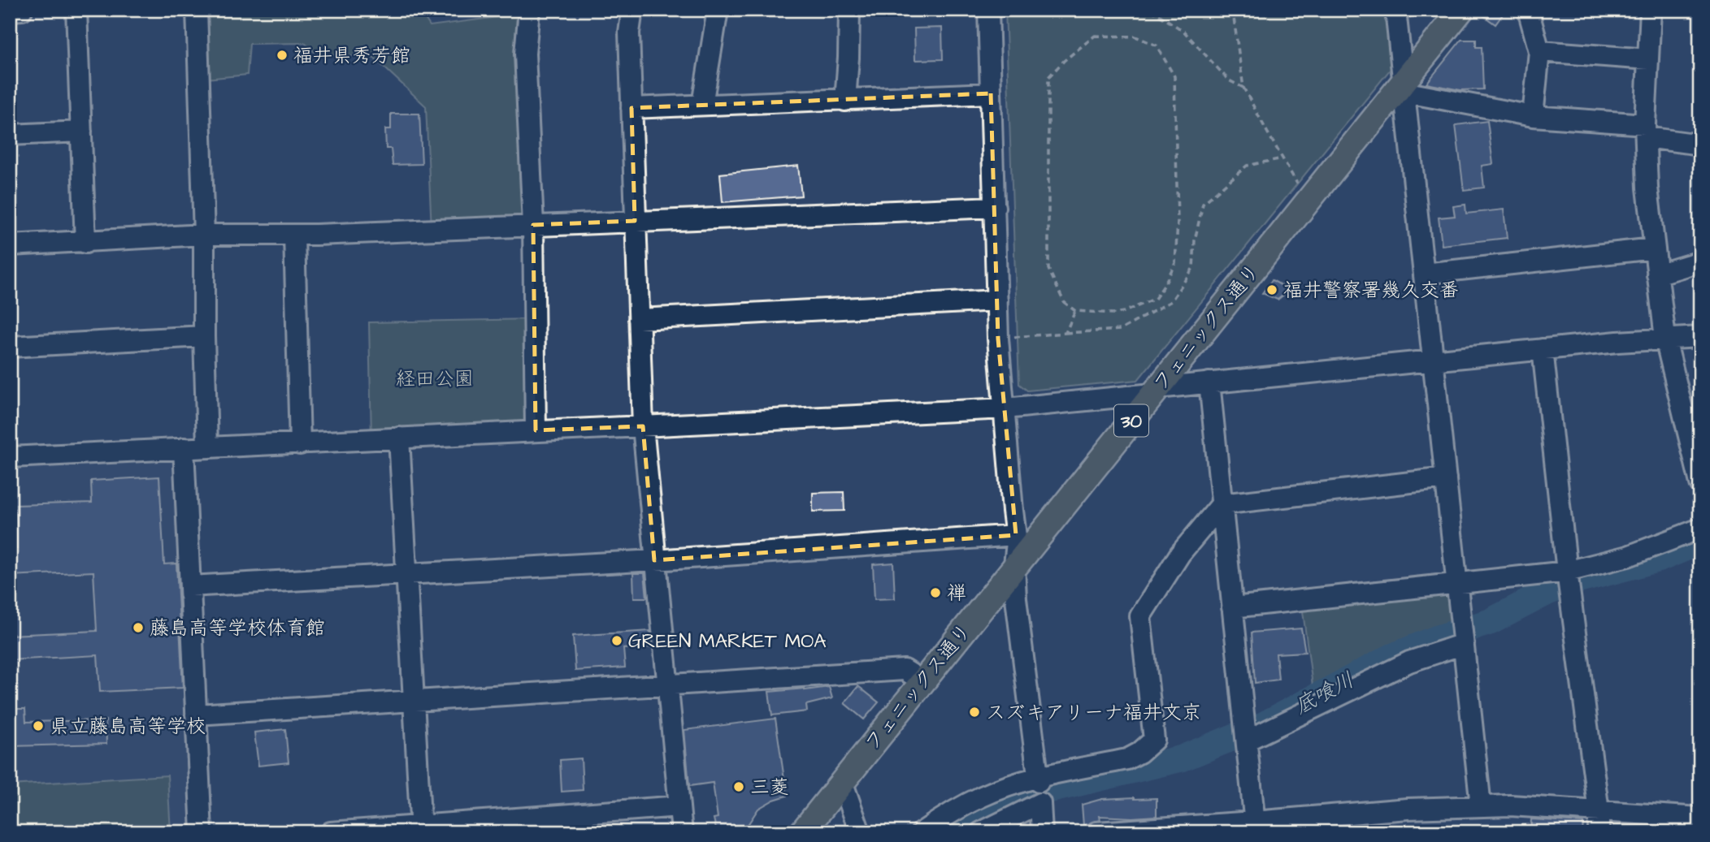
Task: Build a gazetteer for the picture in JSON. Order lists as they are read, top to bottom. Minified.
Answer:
{"streets":{"main road":["フェニックス通り","30"]},"water":["底喰川"],"parks":["経田公園"],"places":["福井県秀芳館","福井警察署幾久交番","禅","藤島高等学校体育館","GREEN MARKET MOA","スズキアリーナ福井文京","県立藤島高等学校","三菱"]}
